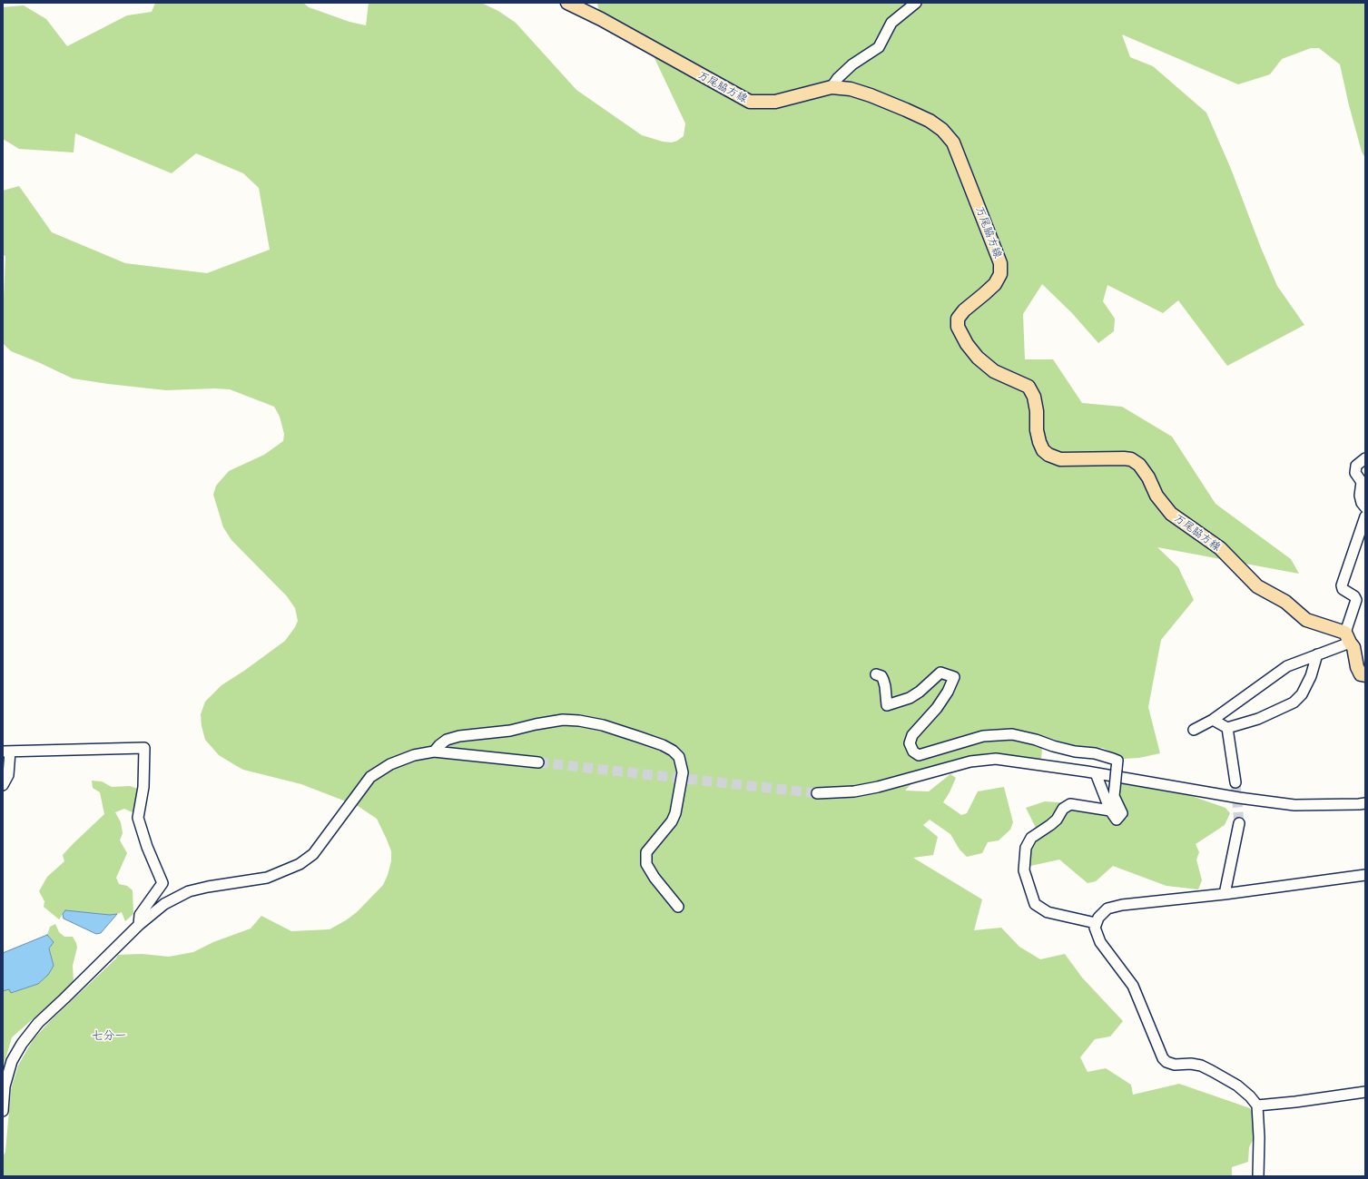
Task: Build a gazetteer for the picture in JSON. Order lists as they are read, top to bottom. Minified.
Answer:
{"streets":{"main road":["万尾脇方線"]},"districts":["七分一"]}
